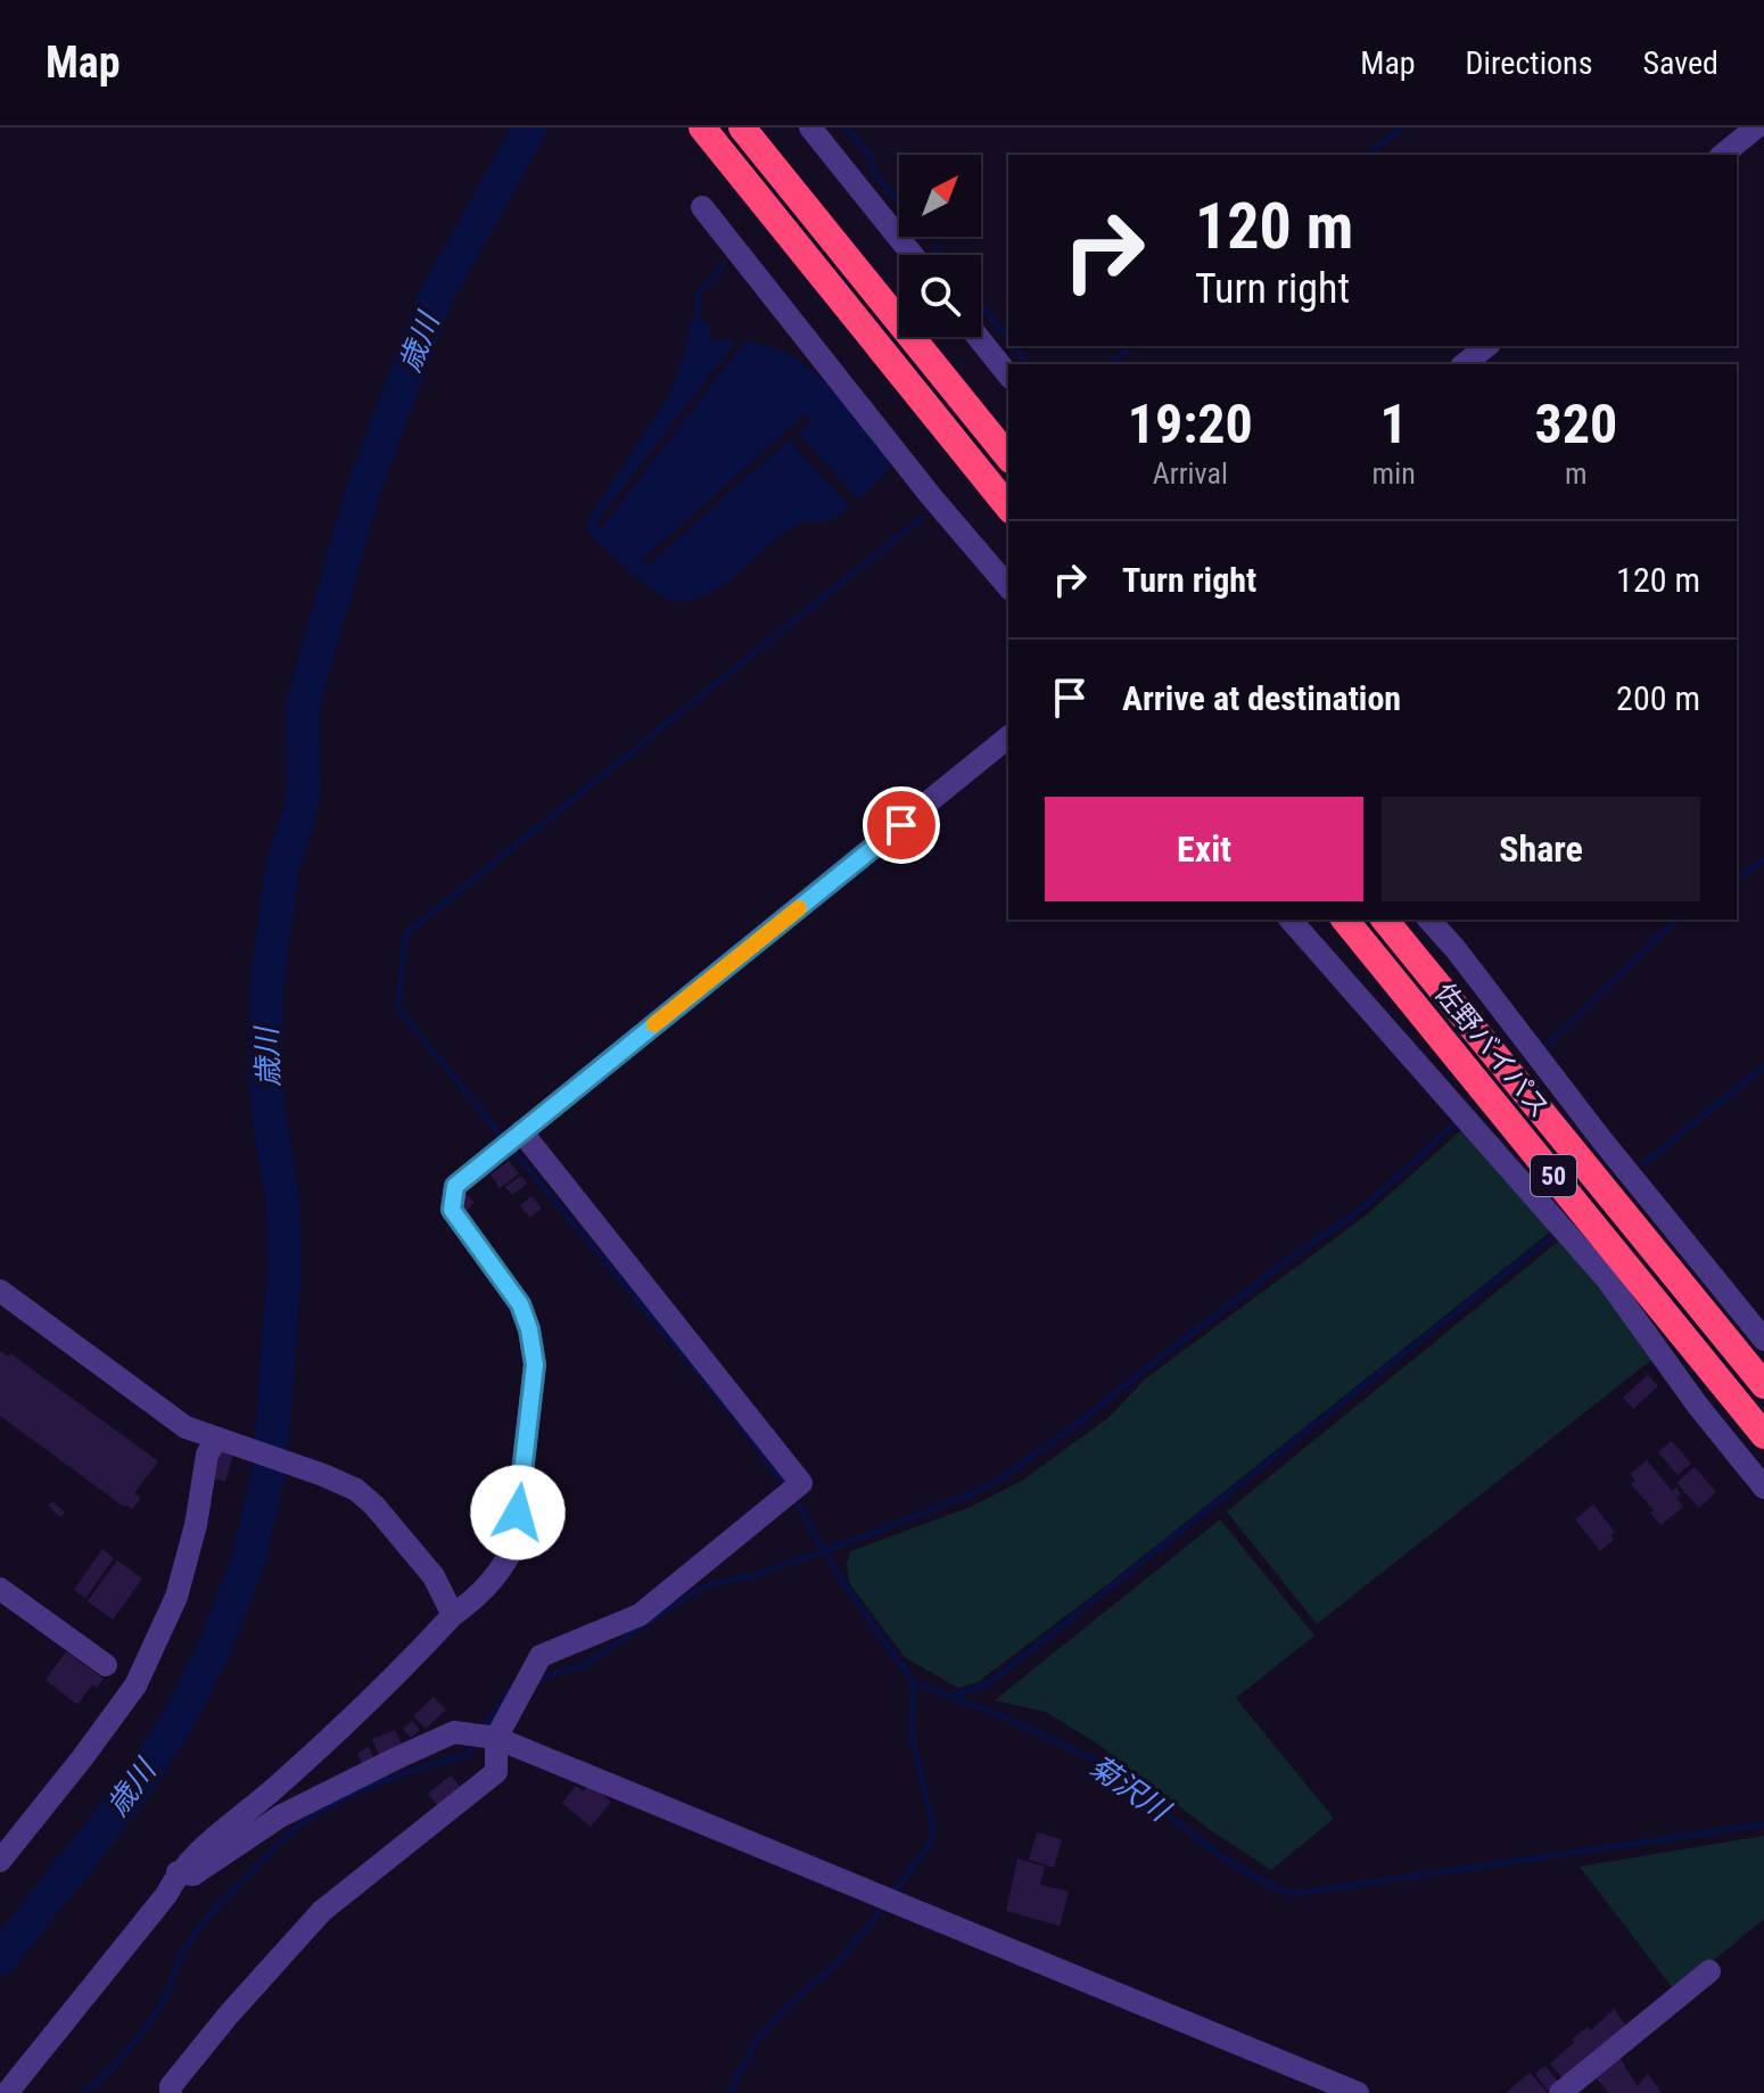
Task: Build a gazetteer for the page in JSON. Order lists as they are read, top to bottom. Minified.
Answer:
{"streets":{"highway":["佐野バイパス","50"]},"water":["歳川","菊沢川"],"north":"top right","page":{"header":"Map","nav":["Map","Directions","Saved"],"turn":["120 m","Turn right"],"eta":["19:20","Arrival","1","min","320","m"],"list":[{"name":"Turn right","value":"120 m"},{"name":"Arrive at destination","value":"200 m"}],"buttons":["Exit","Share"]}}
